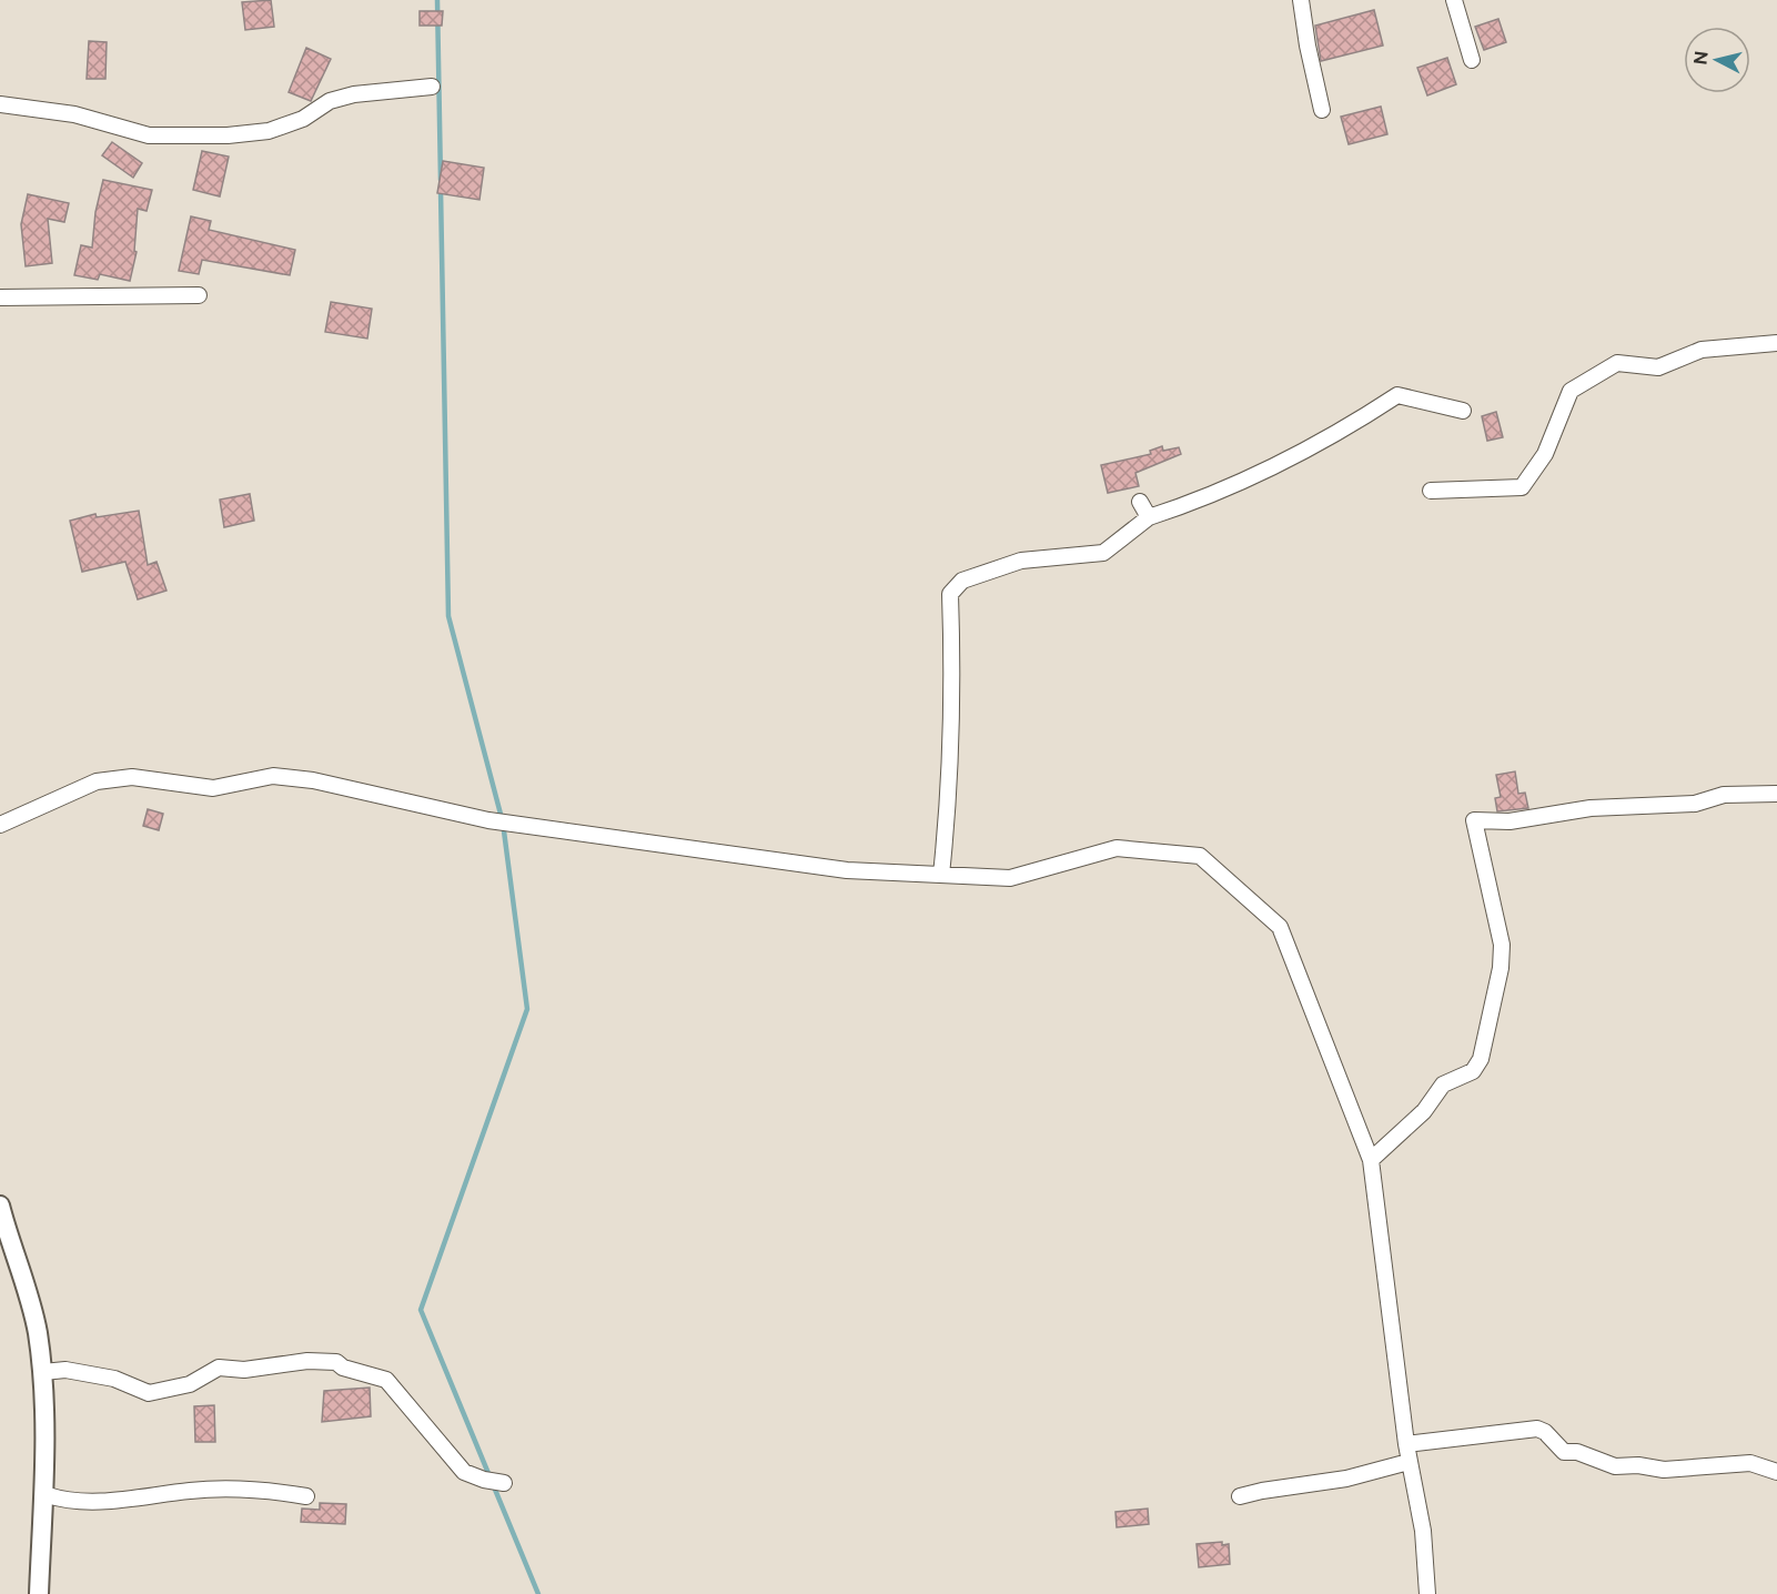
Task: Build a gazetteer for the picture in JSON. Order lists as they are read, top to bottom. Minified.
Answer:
{"north":"left"}
